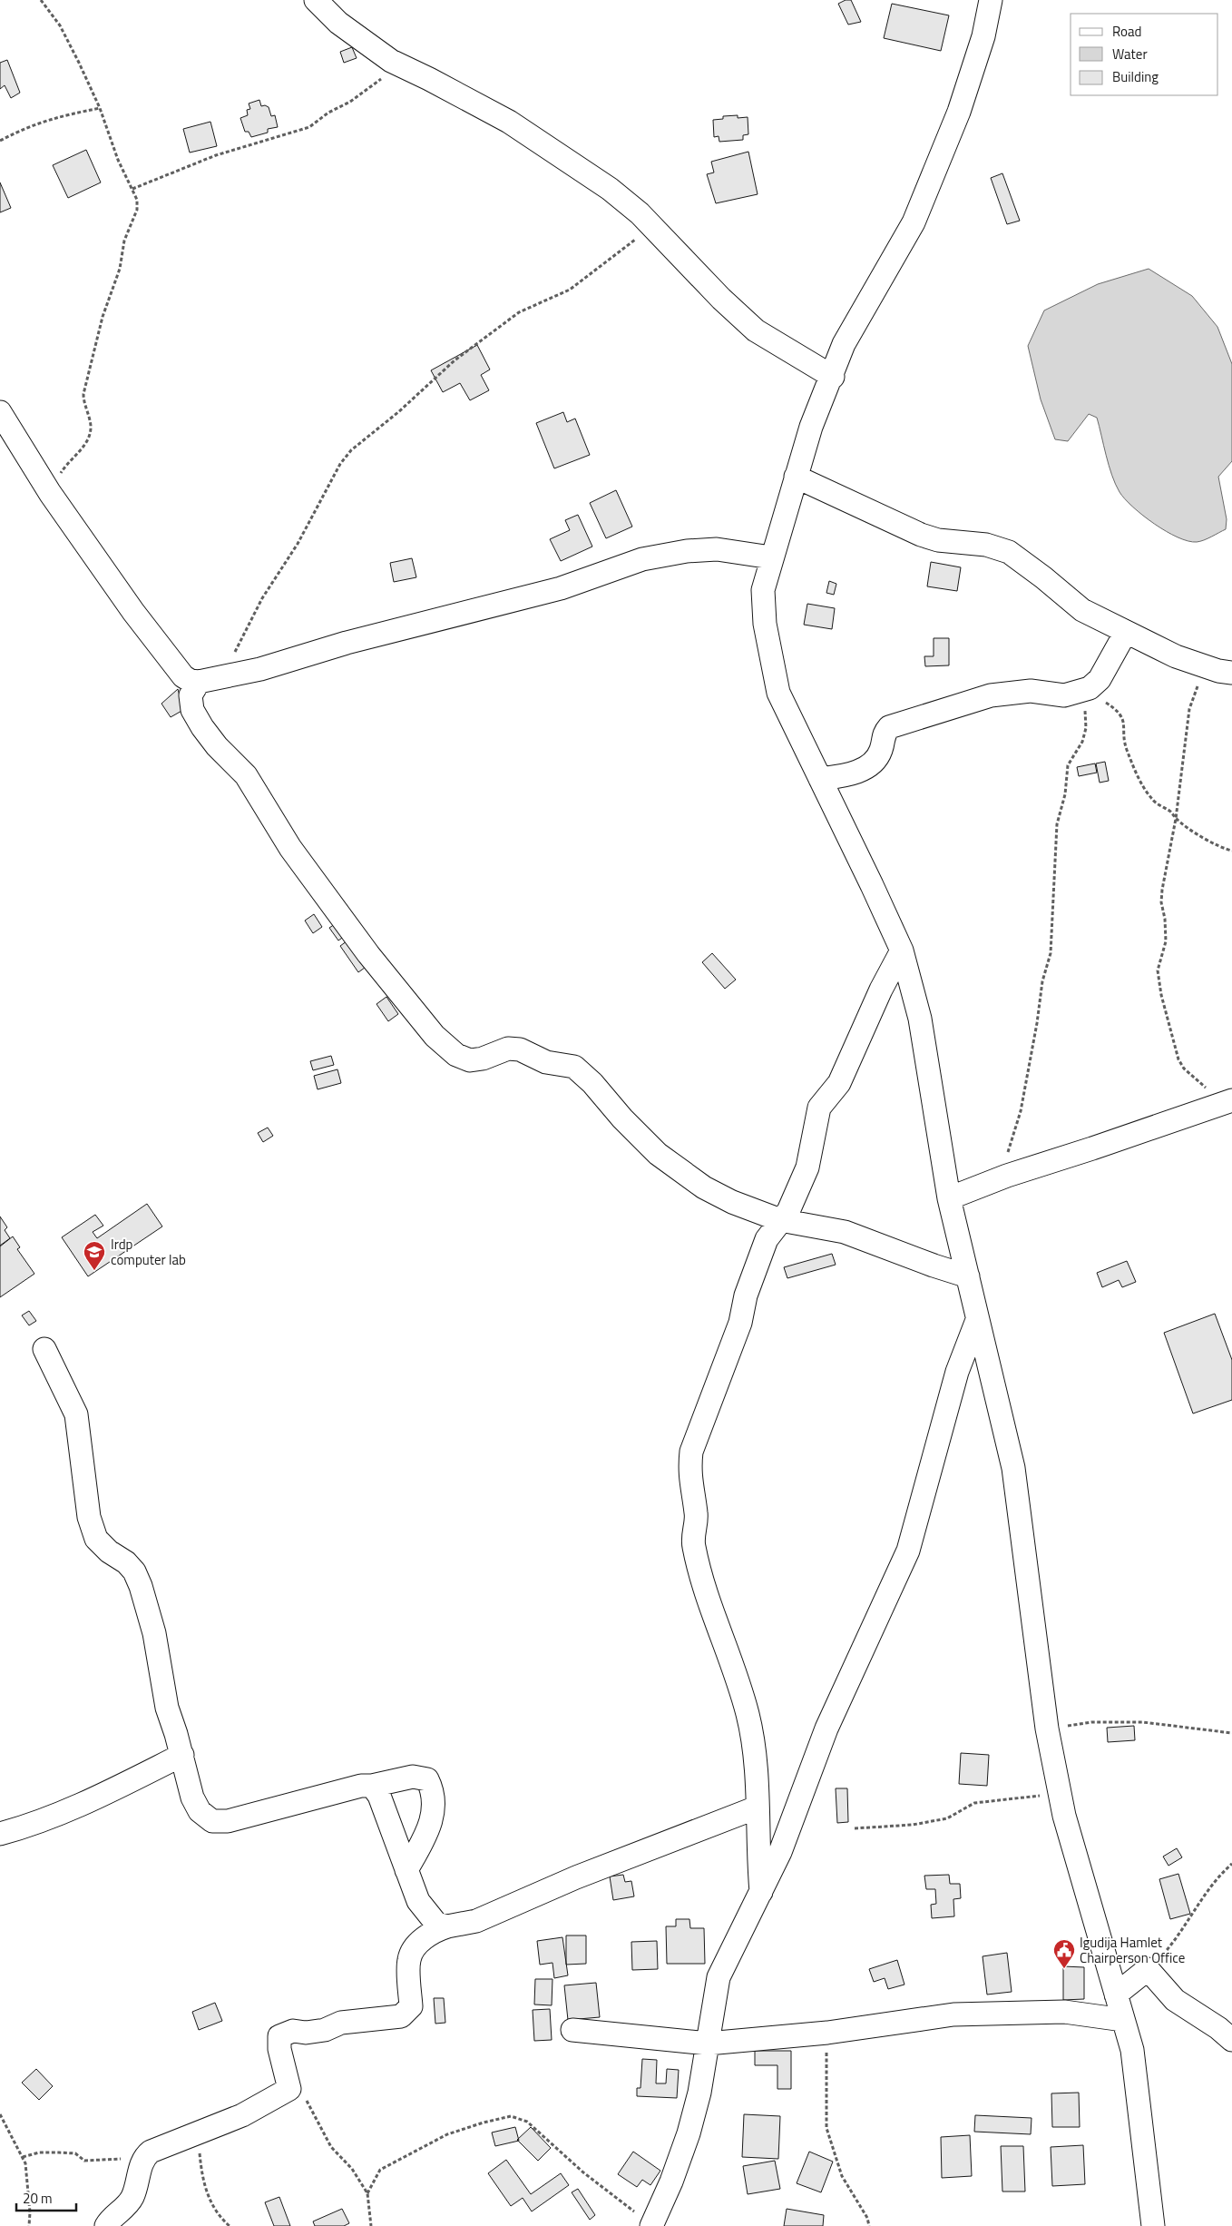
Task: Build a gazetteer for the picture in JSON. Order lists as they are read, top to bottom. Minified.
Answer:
{"places":{"school or university":["Irdp computer lab"],"public building":["Igudija Hamlet Chairperson Office"]},"legend":["Road","Water","Building"],"scale_bar":"20 m"}
